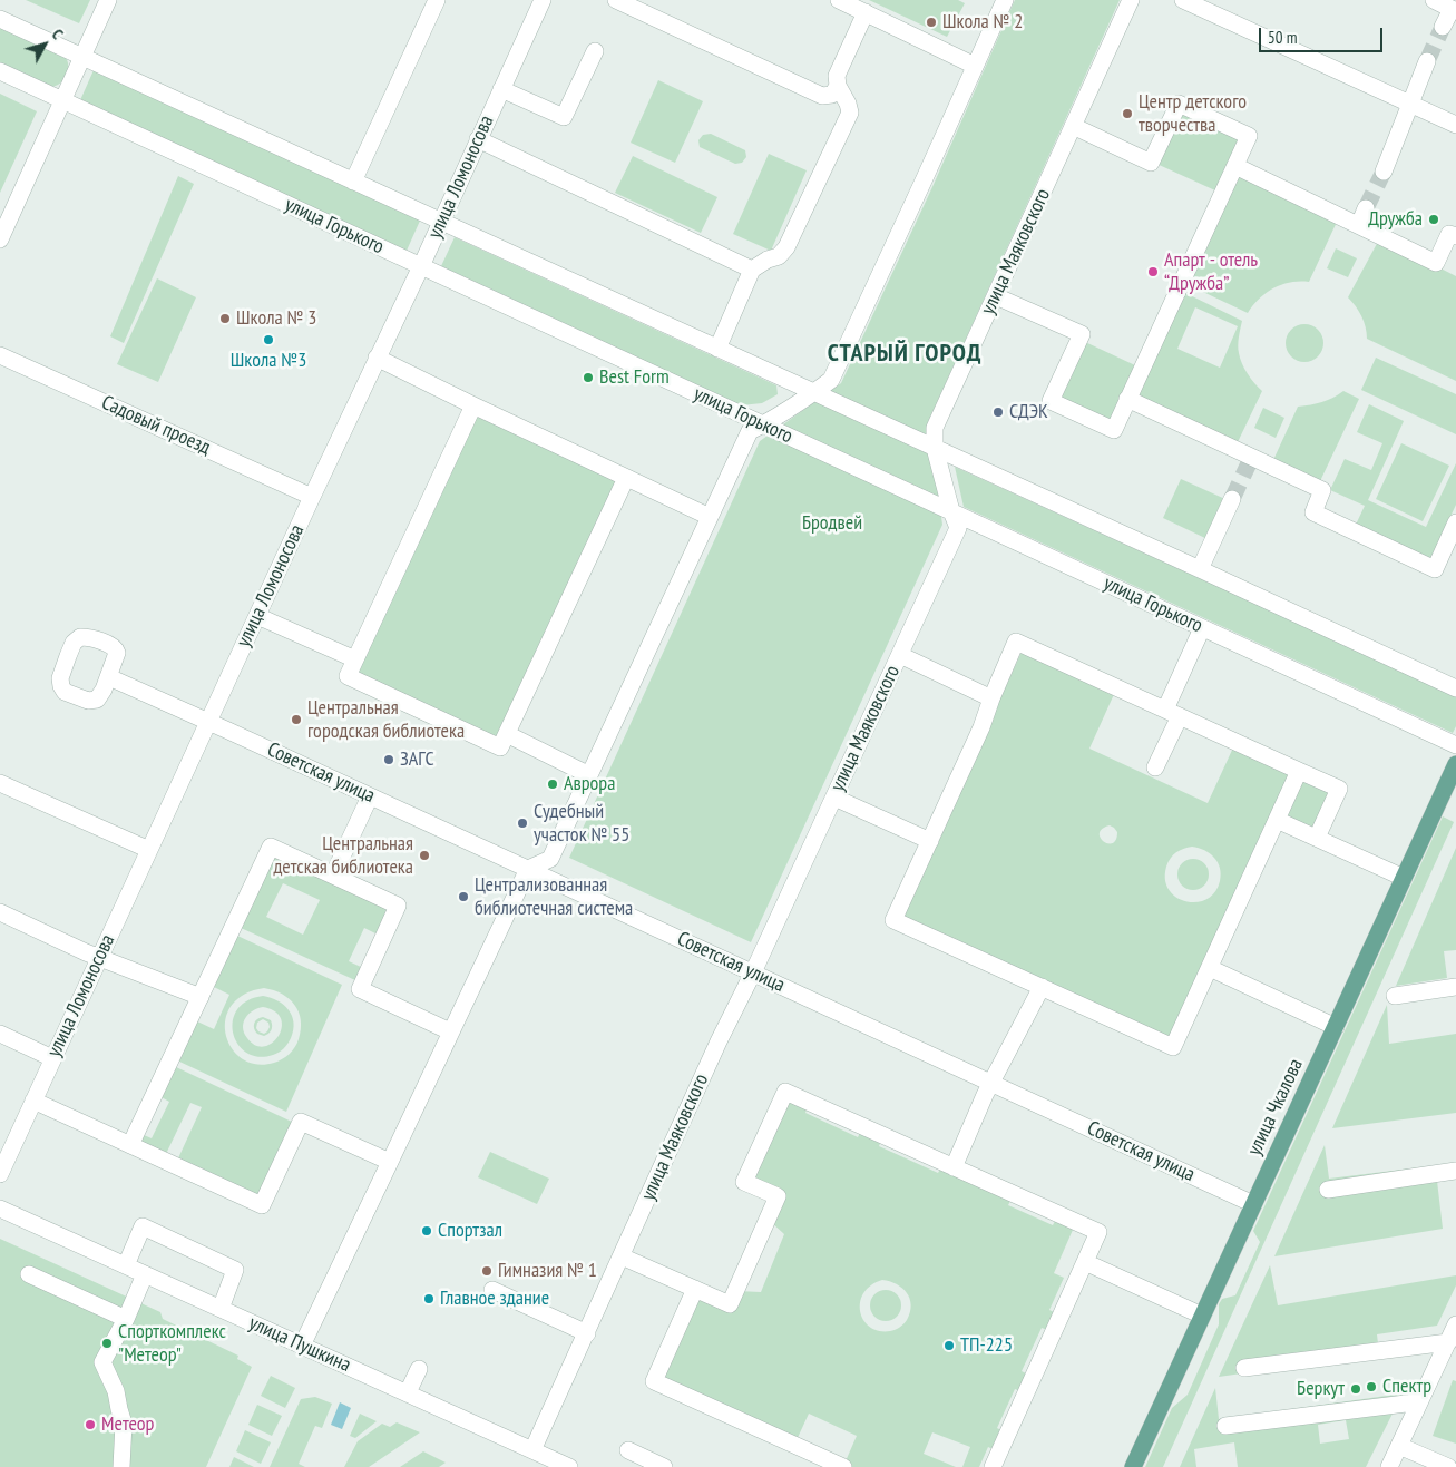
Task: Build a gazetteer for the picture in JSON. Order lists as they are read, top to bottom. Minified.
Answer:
{"streets":{"main road":["улица Чкалова"],"street":["улица Ломоносова","улица Горького","улица Маяковского","Садовый проезд","Советская улица","улица Пушкина"]},"crossings":[["улица Ломоносова","улица Горького"],["улица Ломоносова","Садовый проезд"],["улица Ломоносова","Советская улица"],["улица Горького","улица Маяковского"],["улица Маяковского","Советская улица"],["улица Маяковского","улица Пушкина"],["Советская улица","улица Чкалова"]],"districts":["СТАРЫЙ ГОРОД"],"parks":["Бродвей"],"places":["Школа № 2","Центр детского творчества","Дружба","Апарт - отель “Дружба”","Школа № 3","Школа №3","Best Form","СДЭК","Центральная городская библиотека","ЗАГС","Аврора","Судебный участок № 55","Центральная детская библиотека","Централизованная библиотечная система","Спортзал","Гимназия № 1","Главное здание","Спорткомплекс \"Метеор\"","ТП-225","Спектр","Беркут","Метеор"],"scale_bar":"50 m","north":"top right"}
